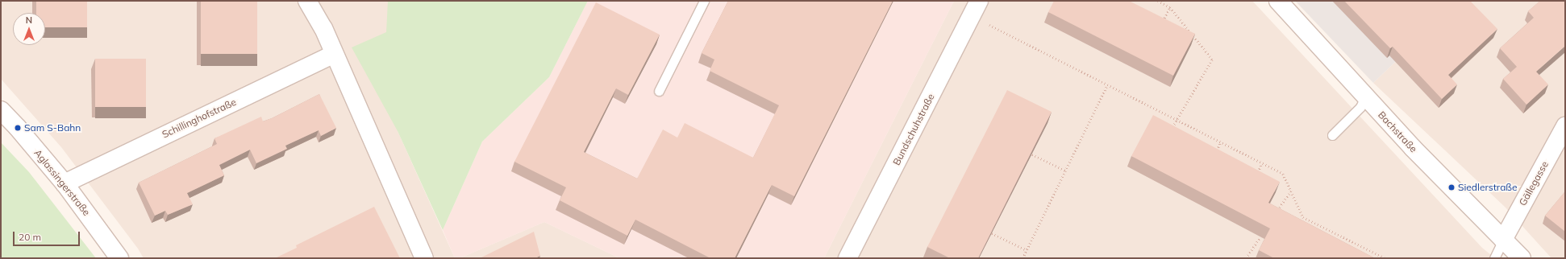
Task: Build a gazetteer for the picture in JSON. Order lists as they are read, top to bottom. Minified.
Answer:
{"streets":{"street":["Schillinghofstraße","Bundschuhstraße","Bachstraße","Aglassingerstraße","Gällegasse"]},"crossings":[["Schillinghofstraße","Aglassingerstraße"],["Bachstraße","Gällegasse"]],"places":["Sam S-Bahn","Siedlerstraße"],"scale_bar":"20 m","north":"top"}
